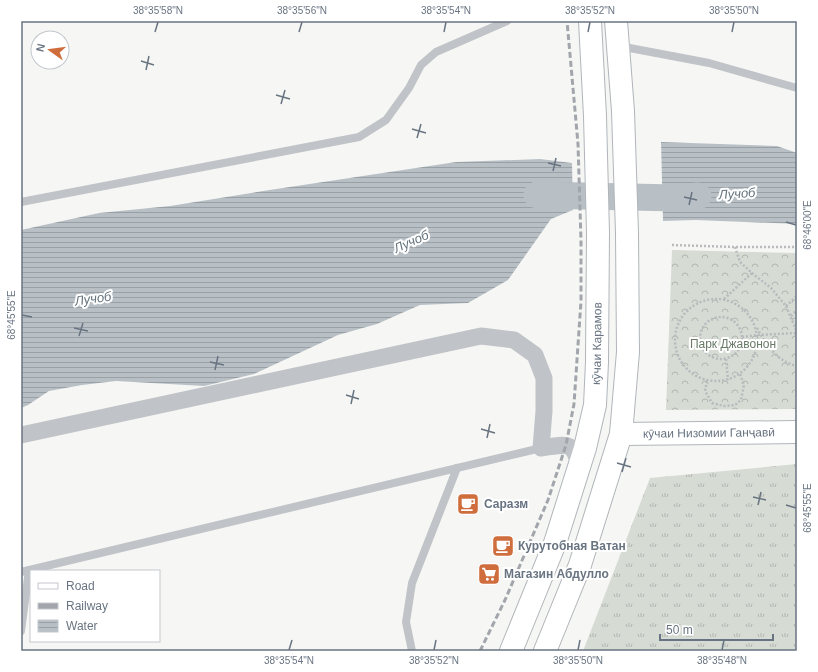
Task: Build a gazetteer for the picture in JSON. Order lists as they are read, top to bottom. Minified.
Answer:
{"streets":{"main road":["кӯчаи Карамов","кӯчаи Низомии Ганҷавӣ"]},"water":["Лучоб"],"parks":["Парк Джавонон"],"places":{"cafe":["Саразм","Курутобная Ватан"],"supermarket":["Магазин Абдулло"]},"legend":["Road","Railway","Water"],"scale_bar":"50 m","north":"left","coordinates":["38°35'58\"N","38°35'56\"N","38°35'54\"N","38°35'52\"N","38°35'50\"N","68°46'00\"E","68°45'55\"E","38°35'48\"N"]}
